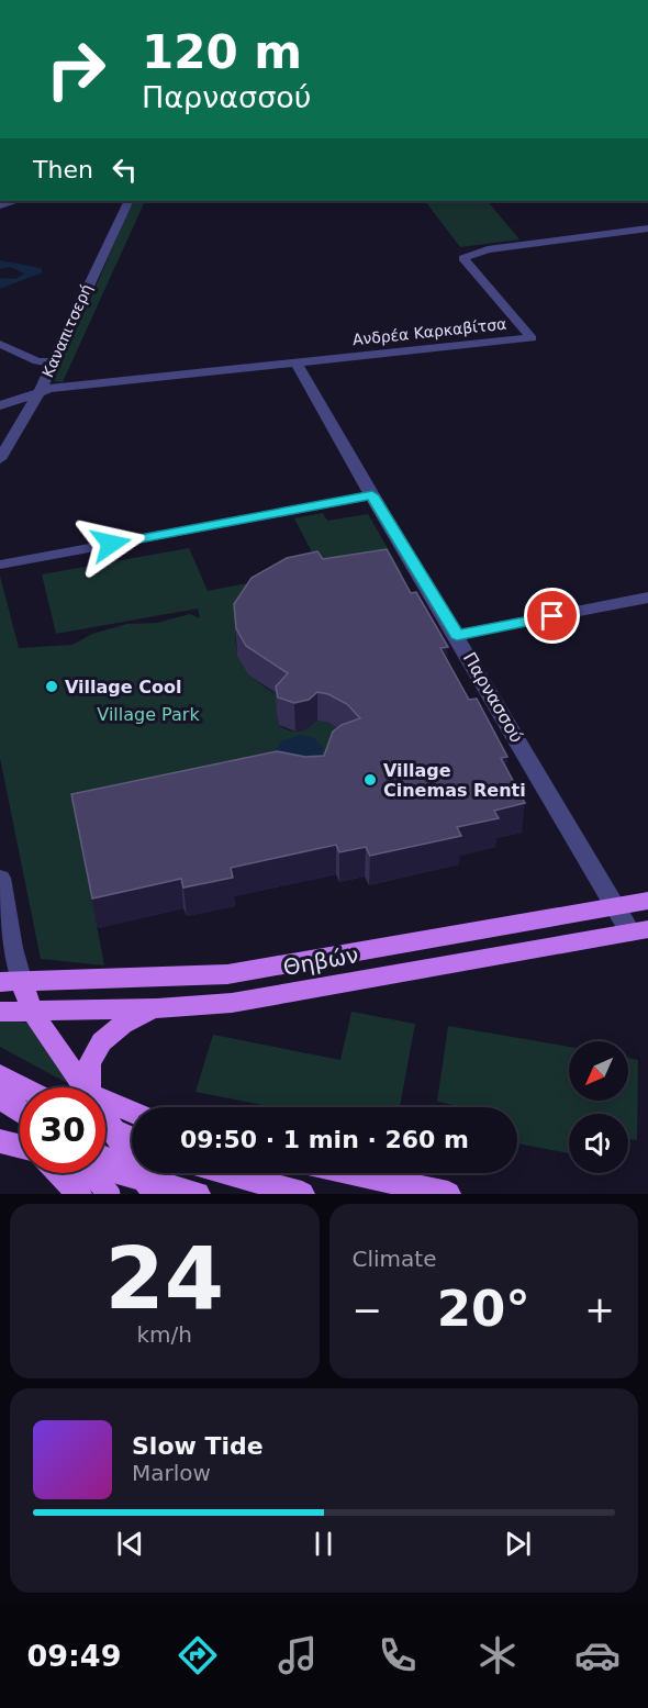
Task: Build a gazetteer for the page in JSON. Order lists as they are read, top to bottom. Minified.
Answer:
{"streets":{"main road":["Θηβών"],"street":["Καναπιτσερή","Ανδρέα Καρκαβίτσα","Παρνασσού"]},"crossings":[["Καναπιτσερή","Ανδρέα Καρκαβίτσα"],["Ανδρέα Καρκαβίτσα","Παρνασσού"],["Παρνασσού","Θηβών"]],"parks":["Village Park"],"places":["Village Cool","Village Cinemas Renti"],"north":"bottom left","page":{"turn":["120 m","Παρνασσού"],"then":"Then","limit":"30","trip":"09:50 · 1 min · 260 m","tile":[["24","km/h"],"Climate"],"heat":["−","20°","+"],"song":["Slow Tide","Marlow"],"tabs":"09:49"}}
